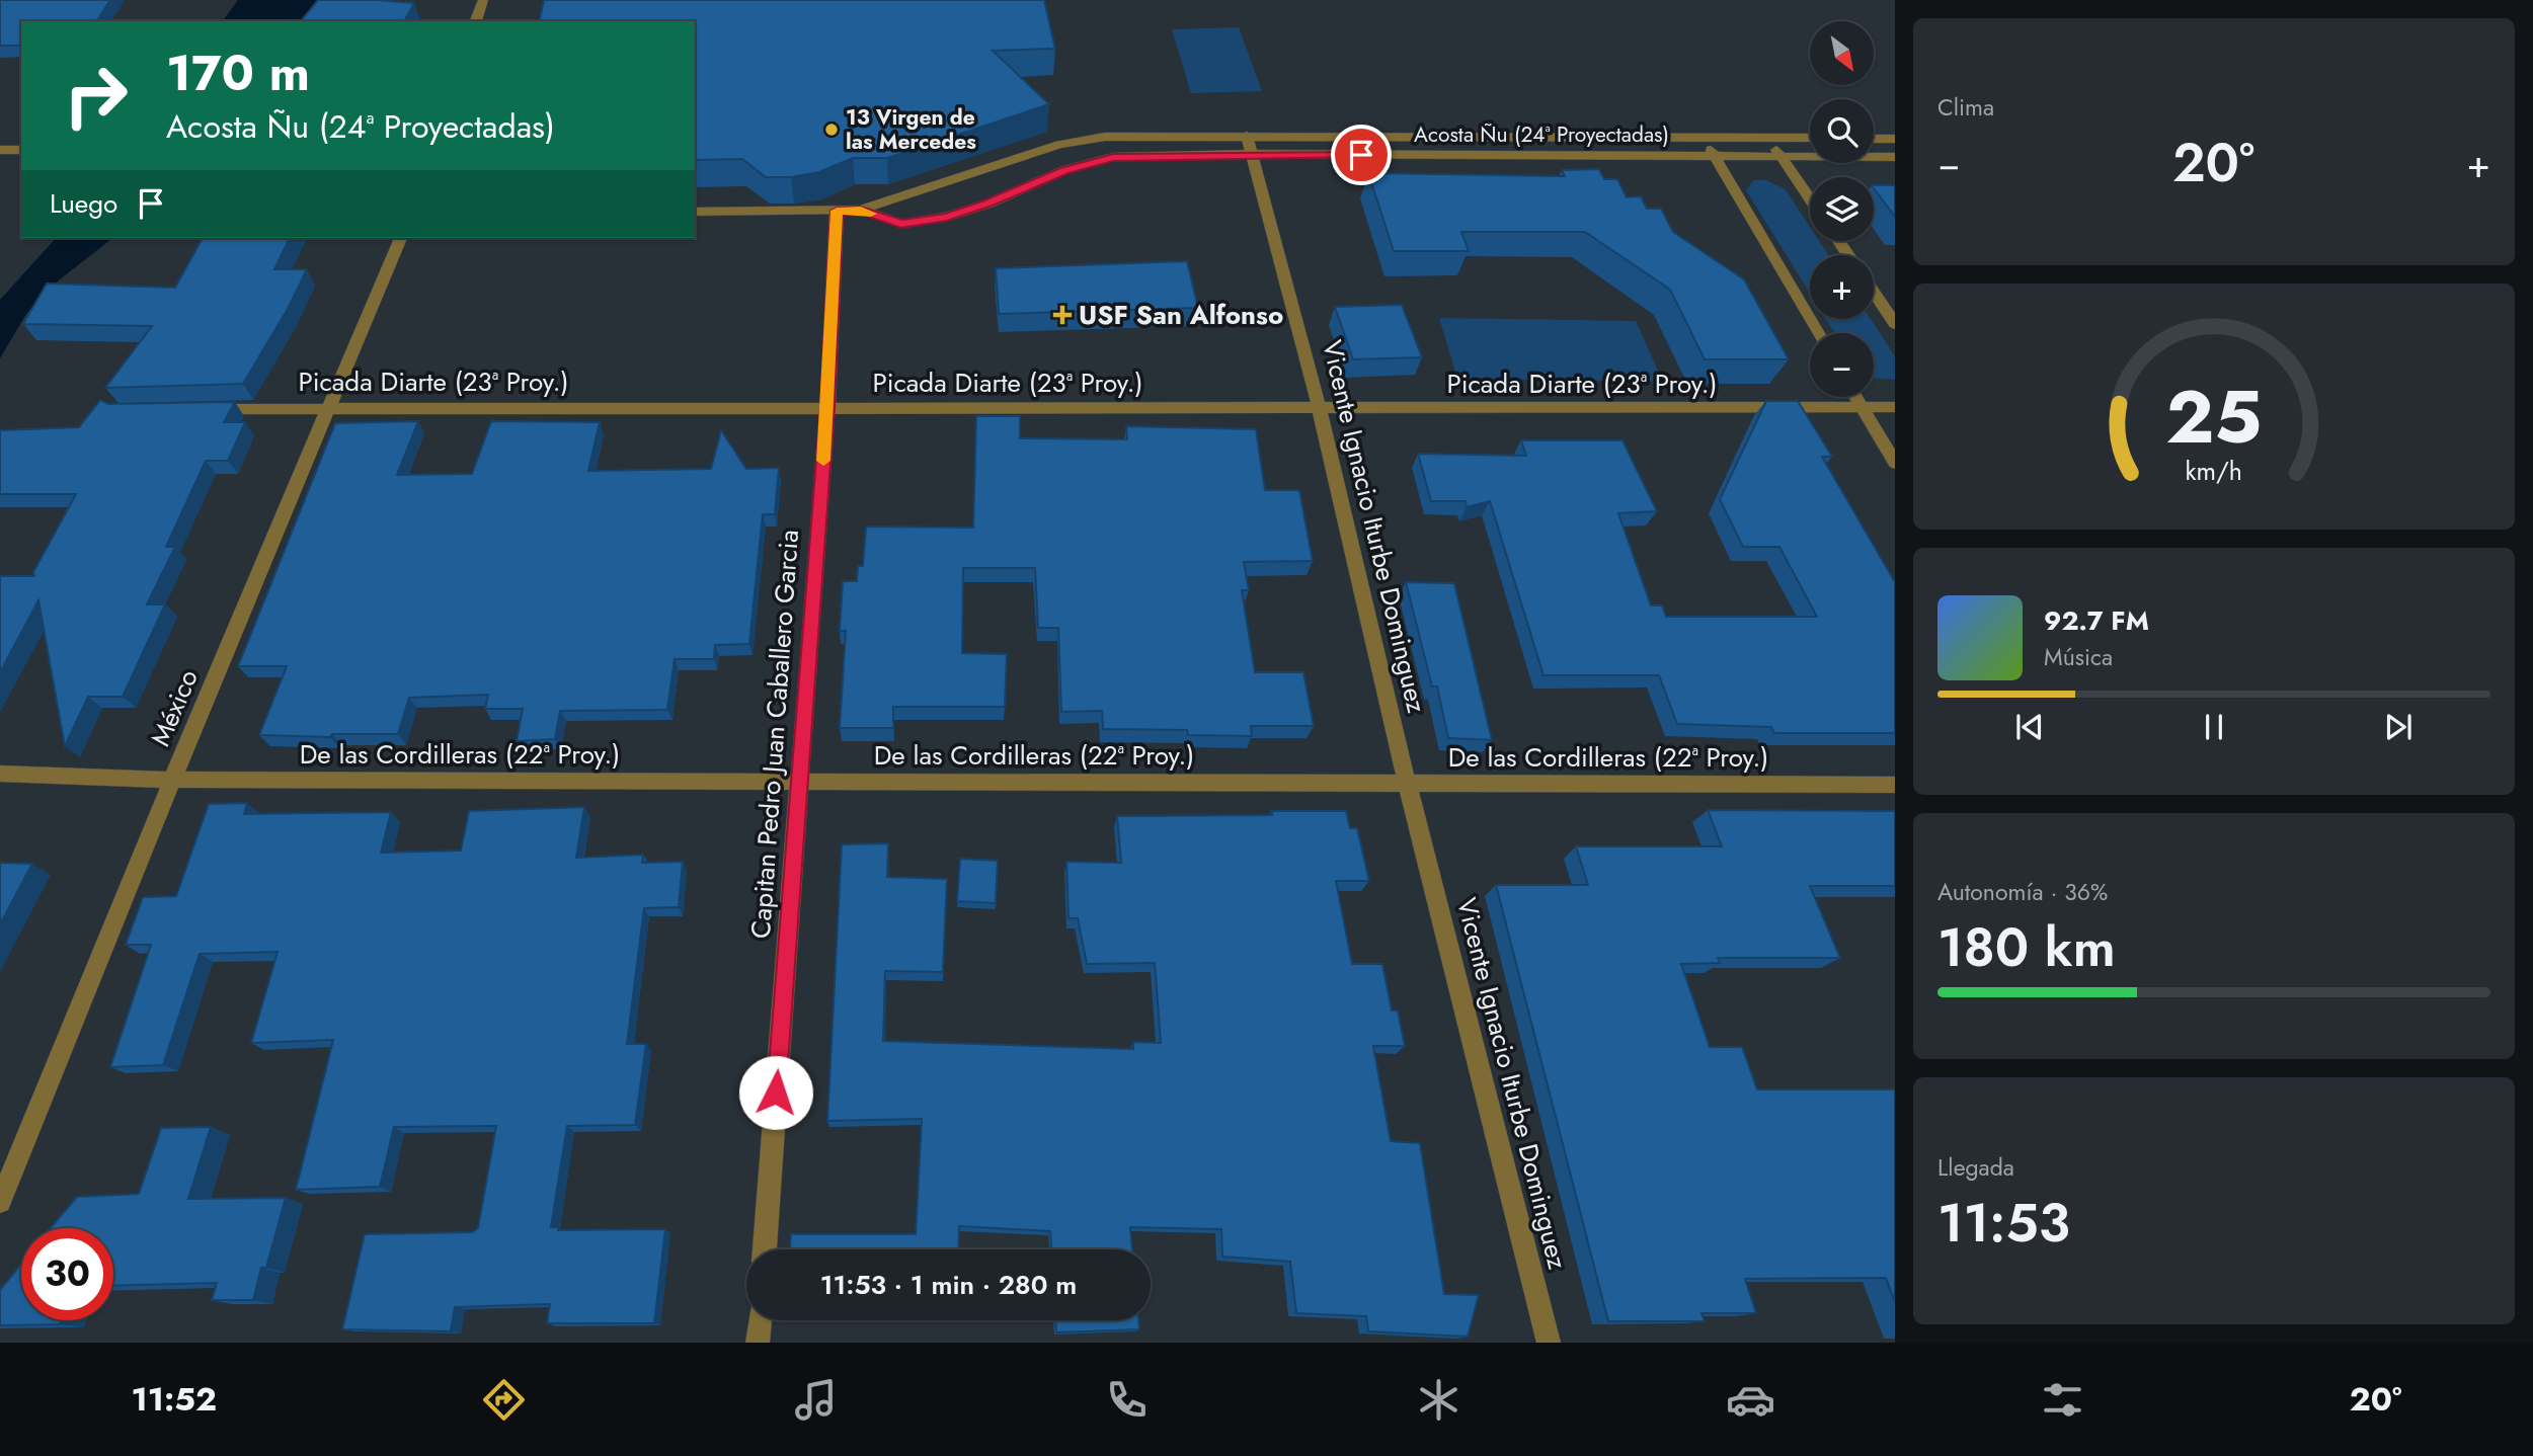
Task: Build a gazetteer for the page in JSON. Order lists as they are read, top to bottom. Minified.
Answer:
{"streets":{"street":["Acosta Ñu (24ª Proyectadas)","Picada Diarte (23ª Proy.)","Vicente Ignacio Iturbe Dominguez","México","Capitan Pedro Juan Caballero Garcia","De las Cordilleras (22ª Proy.)"]},"crossings":[["Acosta Ñu (24ª Proyectadas)","Vicente Ignacio Iturbe Dominguez"],["Acosta Ñu (24ª Proyectadas)","Capitan Pedro Juan Caballero Garcia"],["Picada Diarte (23ª Proy.)","Vicente Ignacio Iturbe Dominguez"],["Picada Diarte (23ª Proy.)","México"],["Picada Diarte (23ª Proy.)","Capitan Pedro Juan Caballero Garcia"],["Vicente Ignacio Iturbe Dominguez","De las Cordilleras (22ª Proy.)"],["México","De las Cordilleras (22ª Proy.)"],["Capitan Pedro Juan Caballero Garcia","De las Cordilleras (22ª Proy.)"]],"places":{"other":["13 Virgen de las Mercedes"],"health":["USF San Alfonso"]},"north":"bottom right","page":{"tile":["Clima",["Autonomía · 36%","180 km"],["Llegada","11:53"]],"map_buttons":["+","−"],"turn":["170 m","Acosta Ñu (24ª Proyectadas)"],"heat":["−","20°","+"],"then":"Luego","song":["92.7 FM","Música"],"limit":"30","trip":"11:53 · 1 min · 280 m","tabs":["11:52","20°"],"gauge":["25","km/h"]}}
